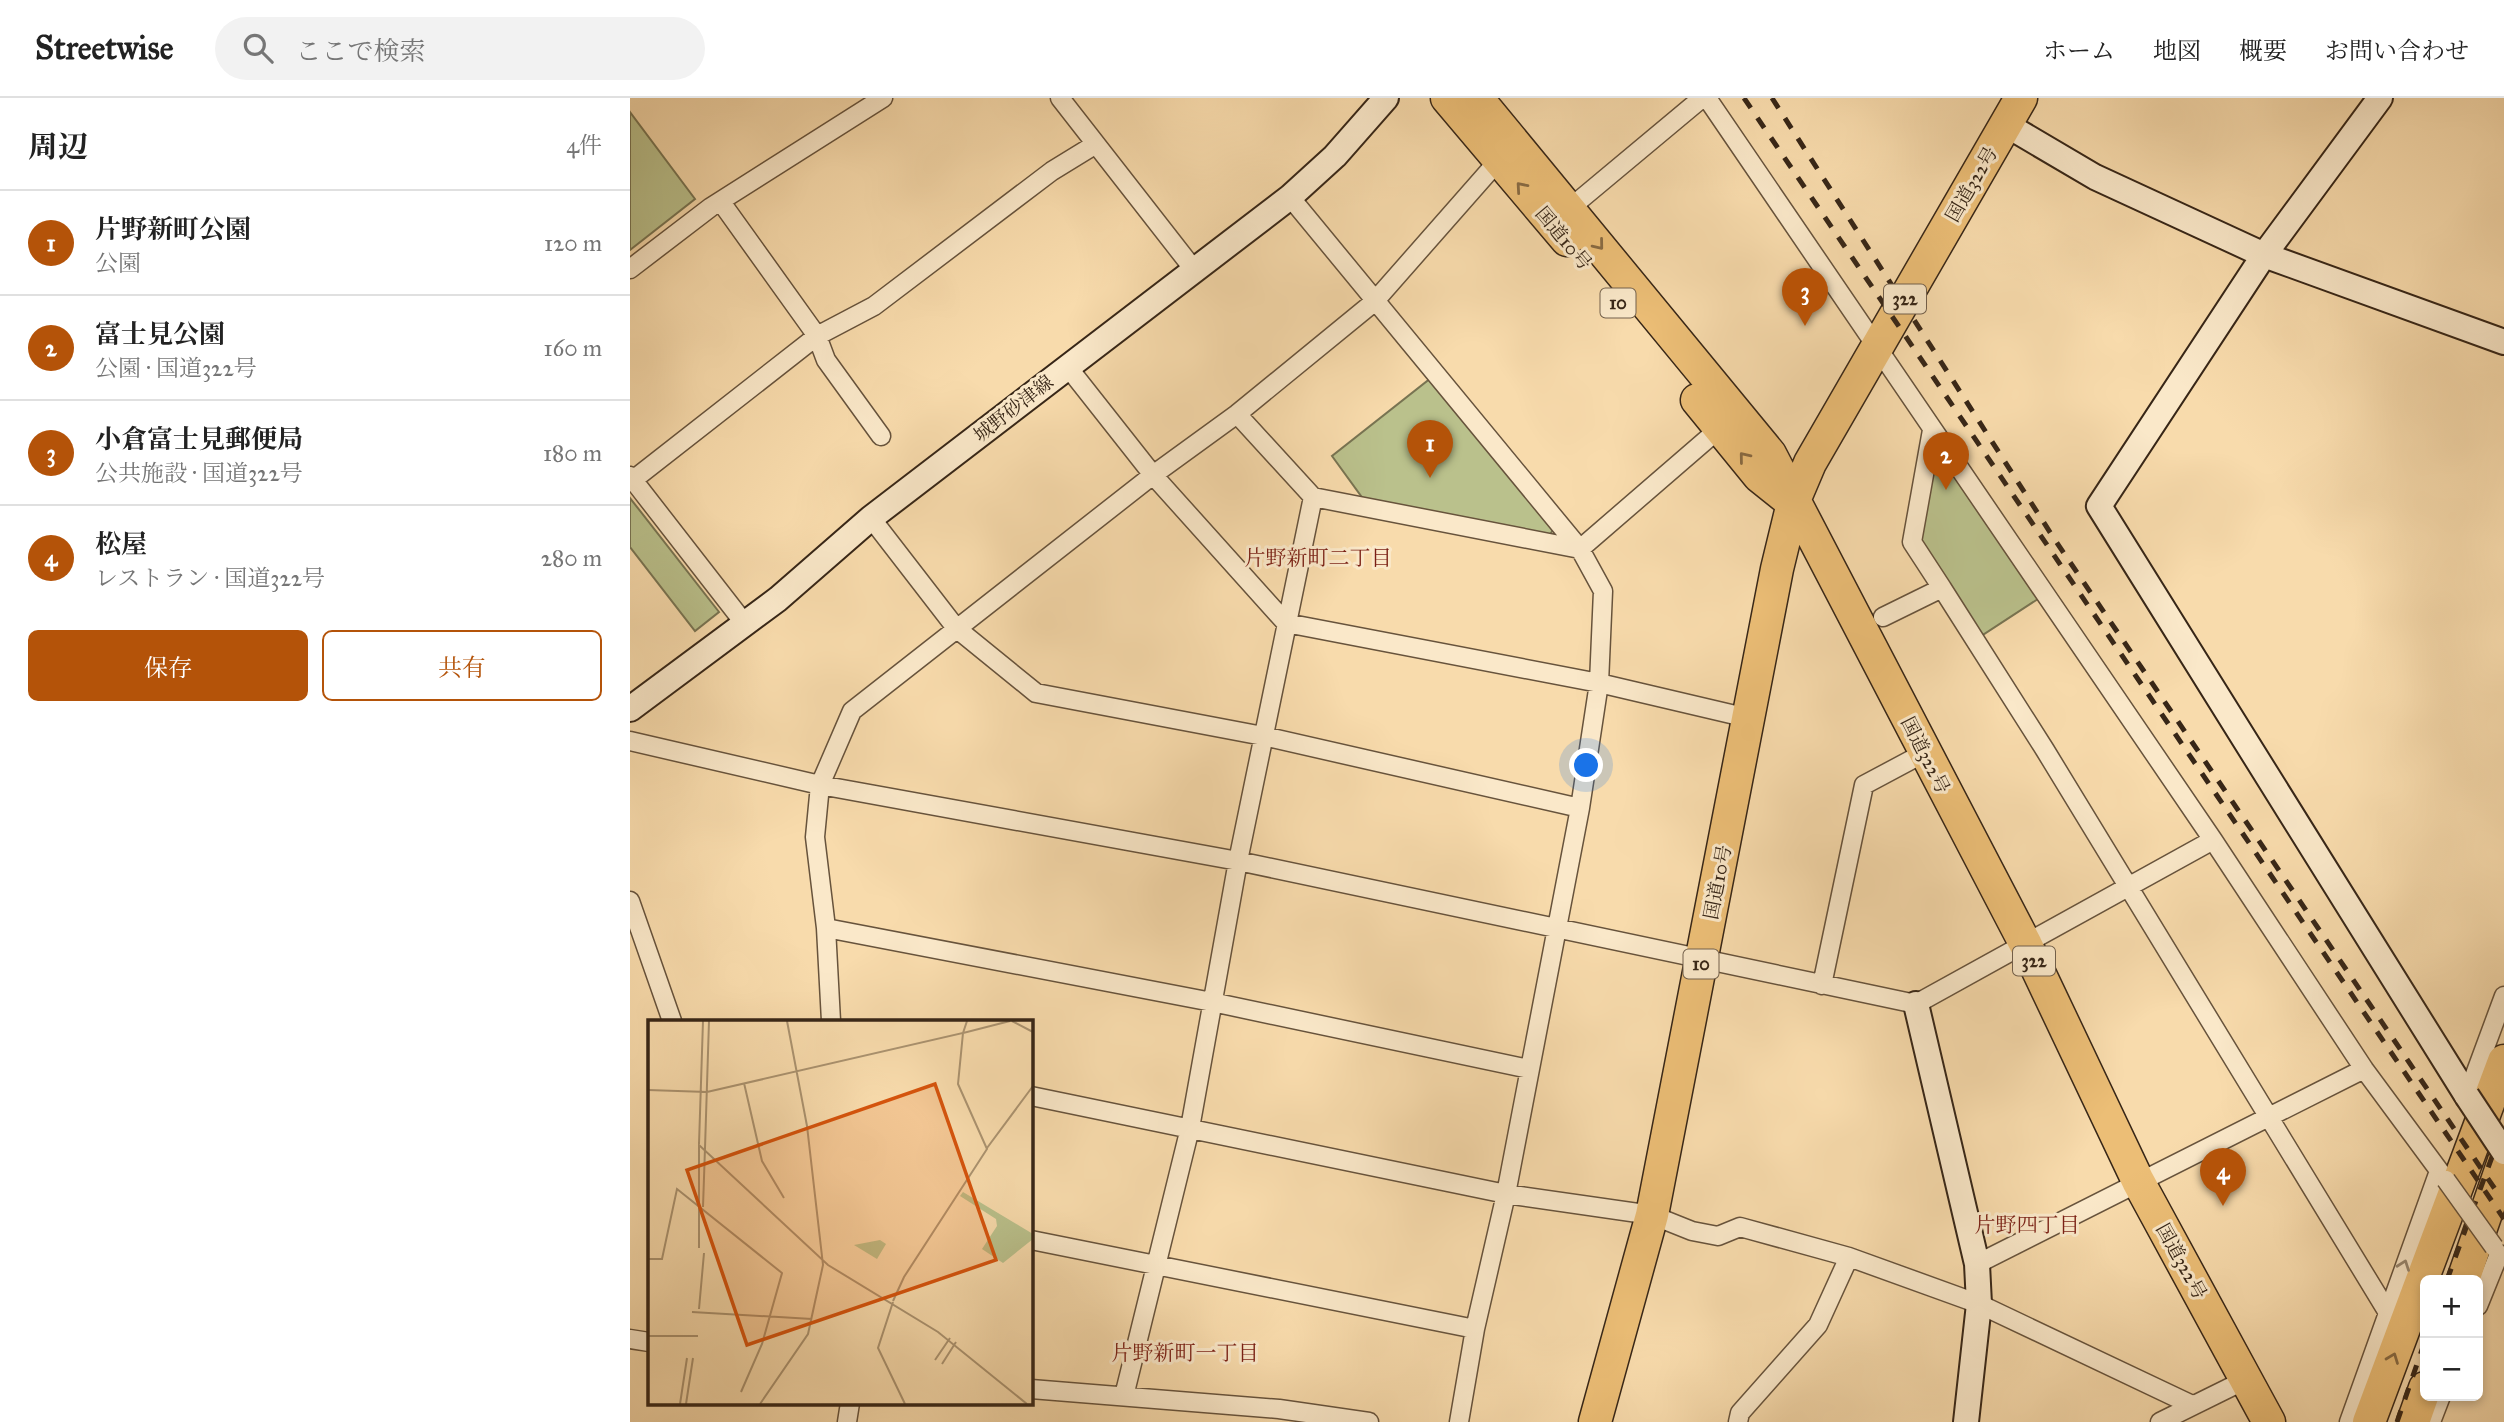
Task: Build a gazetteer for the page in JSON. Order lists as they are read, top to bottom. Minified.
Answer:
{"streets":{"highway":["国道322号","国道10号","322","10"],"street":["城野砂津線"]},"crossings":[["国道322号","国道10号"]],"districts":["片野新町二丁目","片野四丁目","片野新町一丁目"],"page":{"header":"Streetwise","search":"ここで検索","nav":["ホーム","地図","概要","お問い合わせ"],"heading":["周辺","4件"],"list":[{"mark":"1","name":"片野新町公園","note":"公園","value":"120 m"},{"mark":"2","name":"富士見公園","note":"公園 · 国道322号","value":"160 m"},{"mark":"3","name":"小倉富士見郵便局","note":"公共施設 · 国道322号","value":"180 m"},{"mark":"4","name":"松屋","note":"レストラン · 国道322号","value":"280 m"}],"pins":["3","1","2","4"],"buttons":["保存","共有"],"map_buttons":["+","−"]}}
